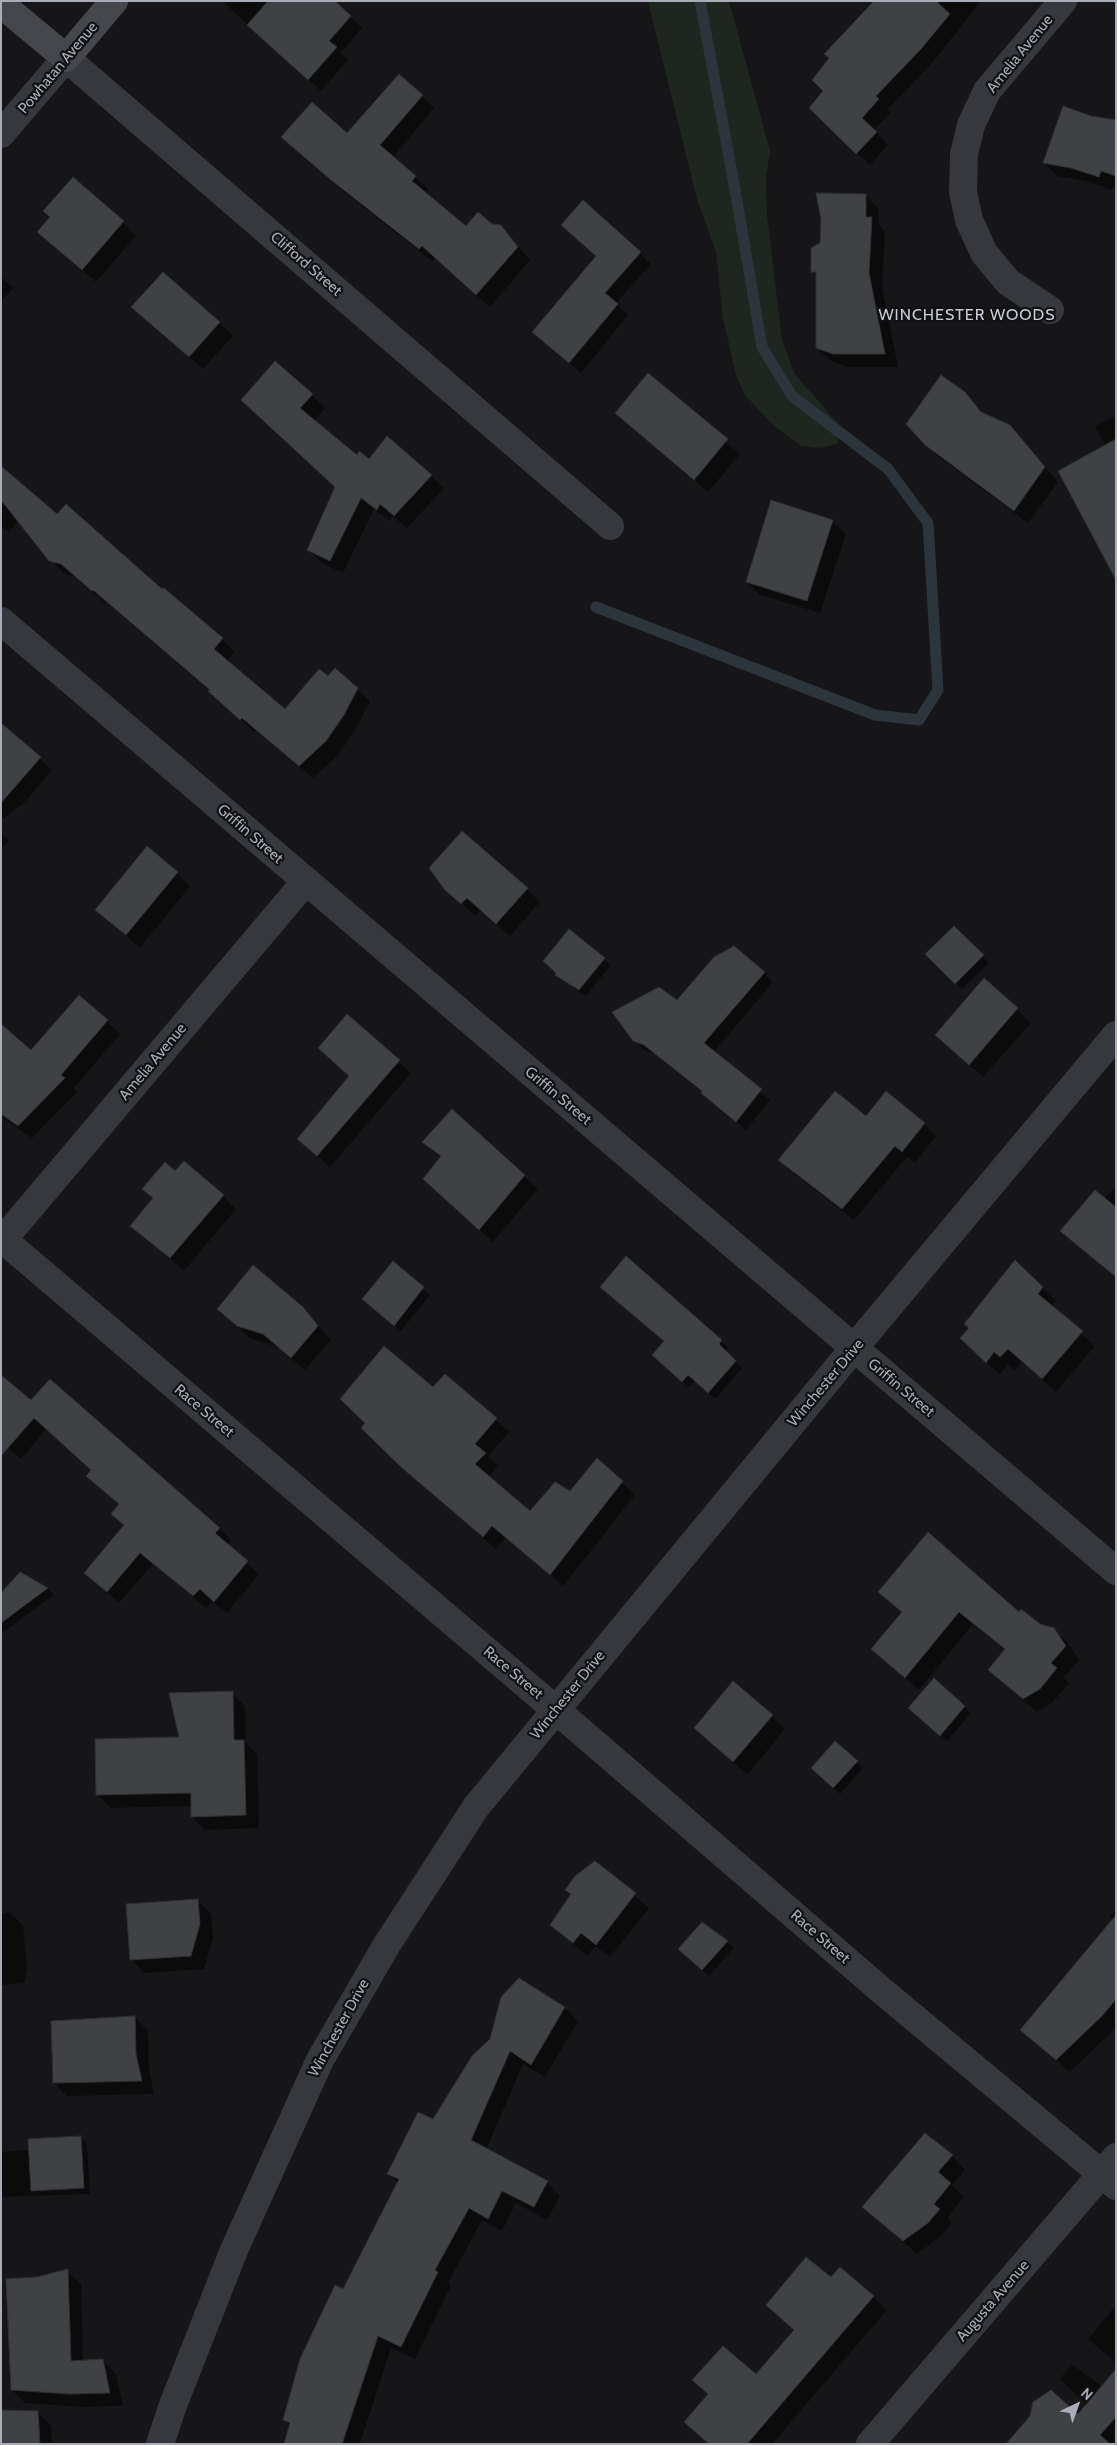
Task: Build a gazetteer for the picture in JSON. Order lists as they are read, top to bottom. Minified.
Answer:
{"streets":{"street":["Amelia Avenue","Powhatan Avenue","Clifford Street","Griffin Street","Winchester Drive","Race Street","Augusta Avenue"]},"crossings":[["Amelia Avenue","Griffin Street"],["Amelia Avenue","Race Street"],["Powhatan Avenue","Clifford Street"],["Griffin Street","Winchester Drive"],["Winchester Drive","Race Street"],["Race Street","Augusta Avenue"]],"districts":["WINCHESTER WOODS"],"north":"top right"}
